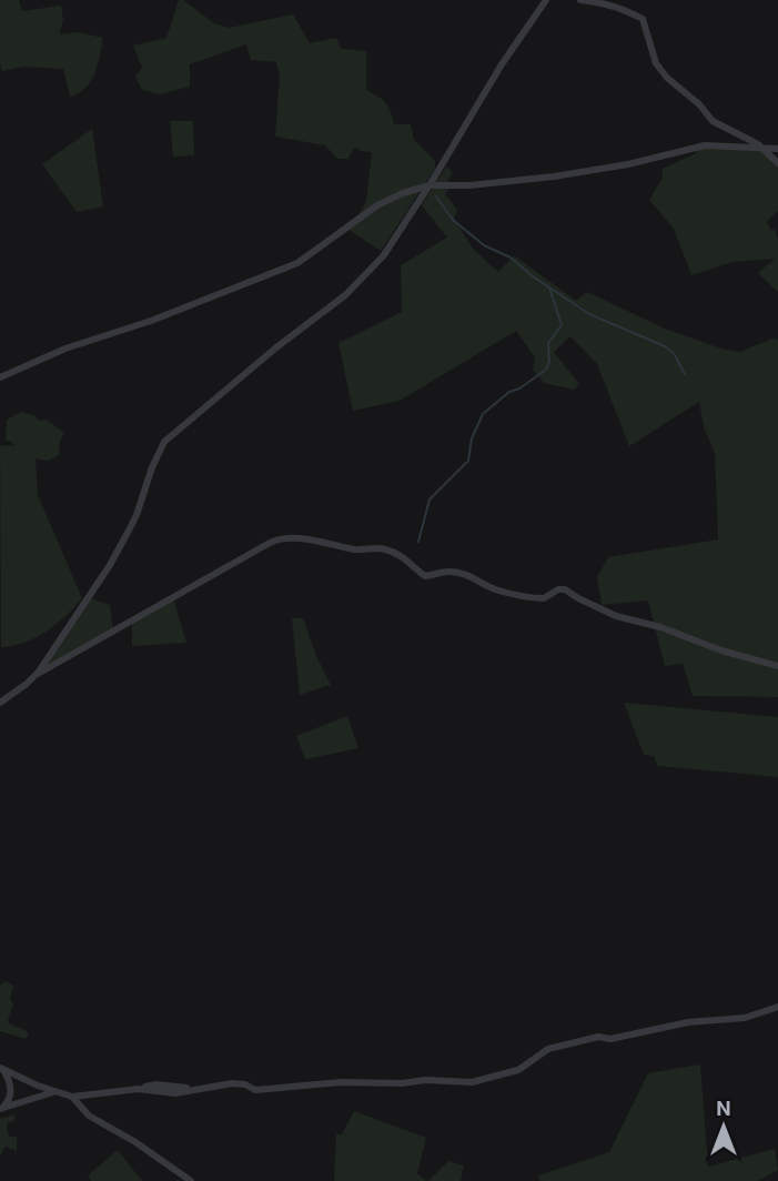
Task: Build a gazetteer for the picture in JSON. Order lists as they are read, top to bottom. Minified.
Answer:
{"north":"top"}
